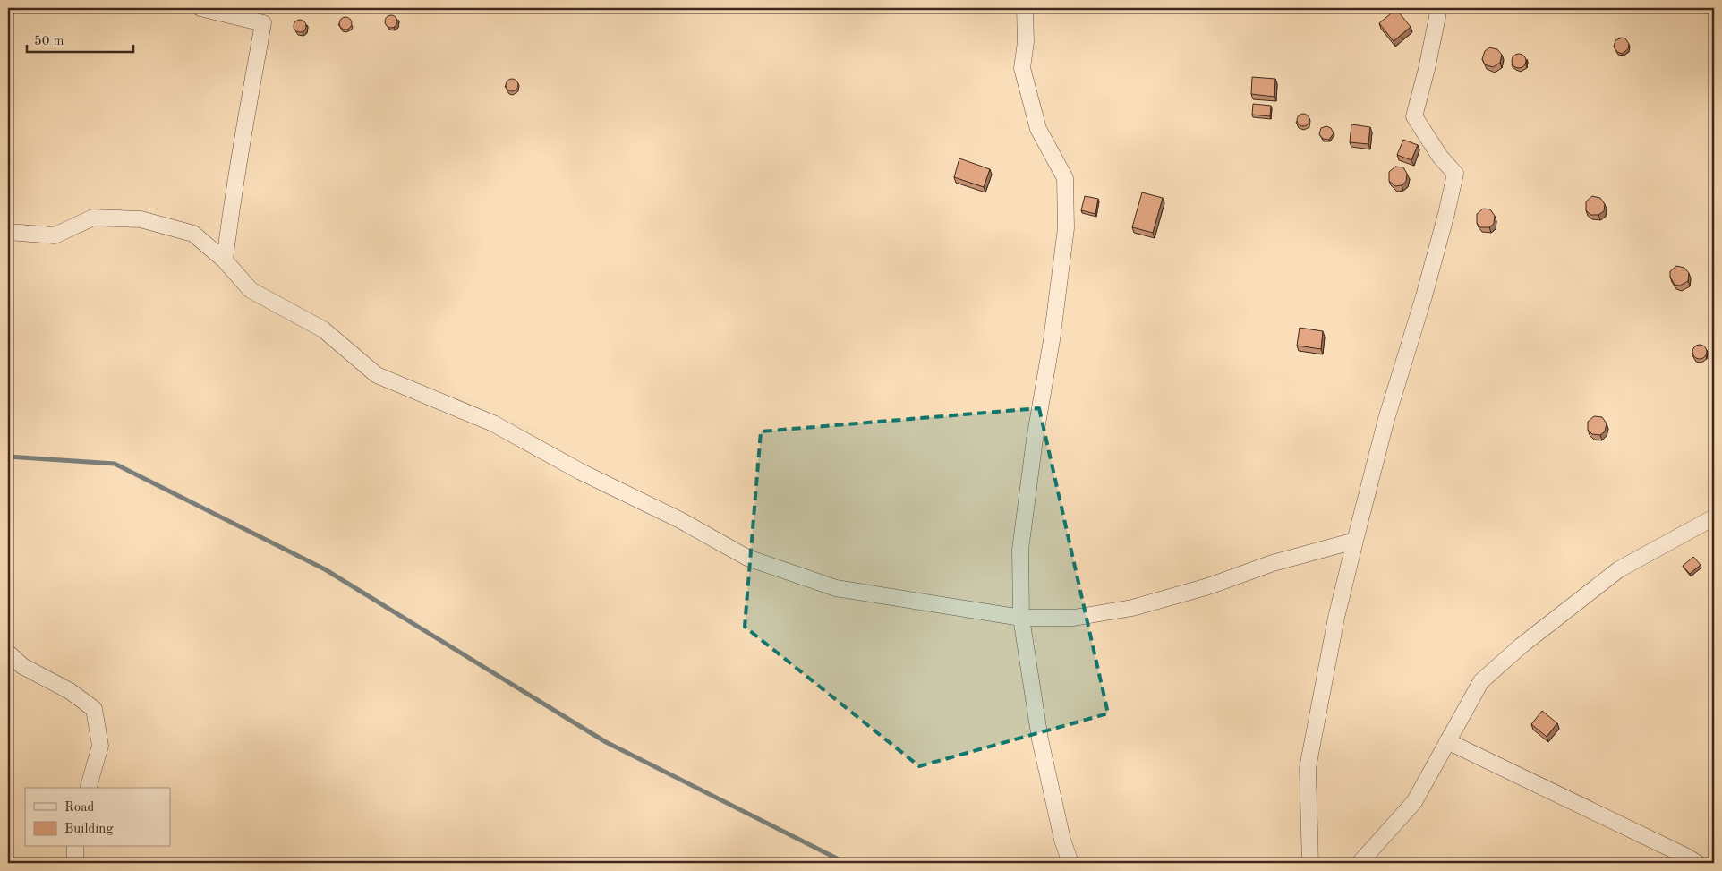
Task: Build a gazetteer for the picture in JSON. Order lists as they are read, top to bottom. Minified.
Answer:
{"legend":["Road","Building"],"scale_bar":"50 m"}
